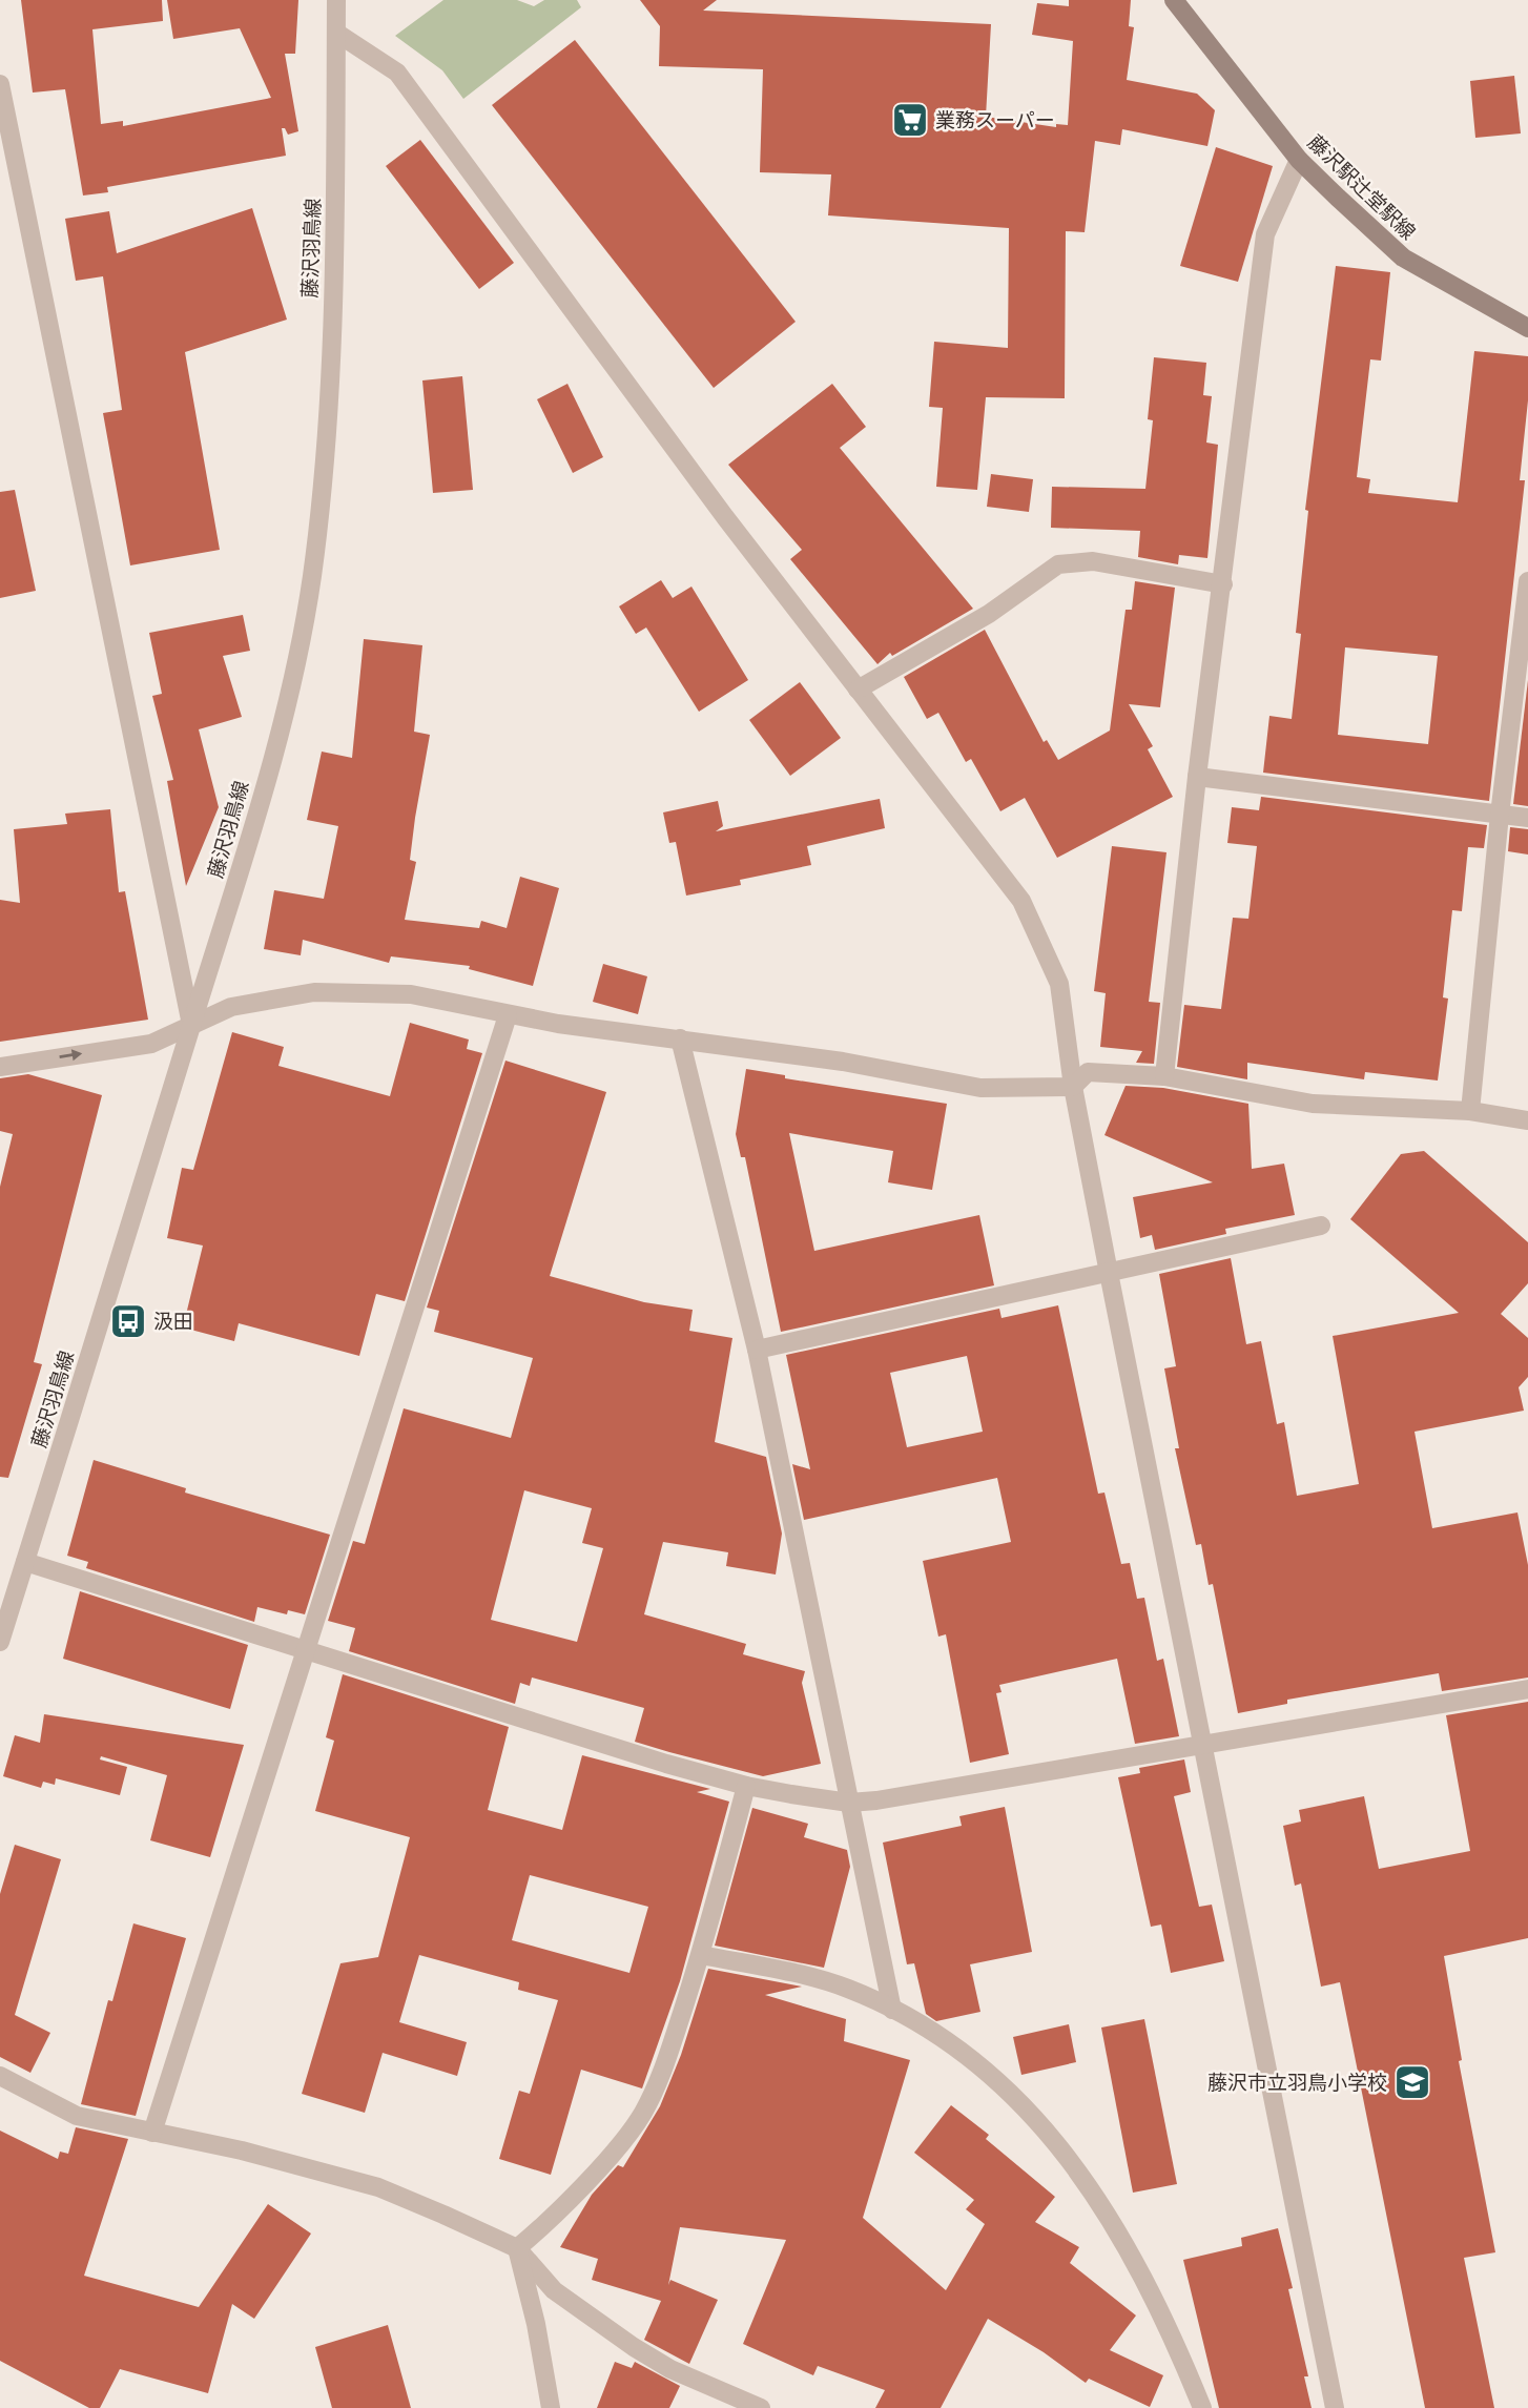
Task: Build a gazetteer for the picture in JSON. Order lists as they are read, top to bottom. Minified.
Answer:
{"streets":{"main road":["藤沢駅辻堂駅線"],"street":["藤沢羽鳥線"]},"places":{"supermarket":["業務スーパー"],"bus stop":["汲田"],"school or university":["藤沢市立羽鳥小学校"]}}
